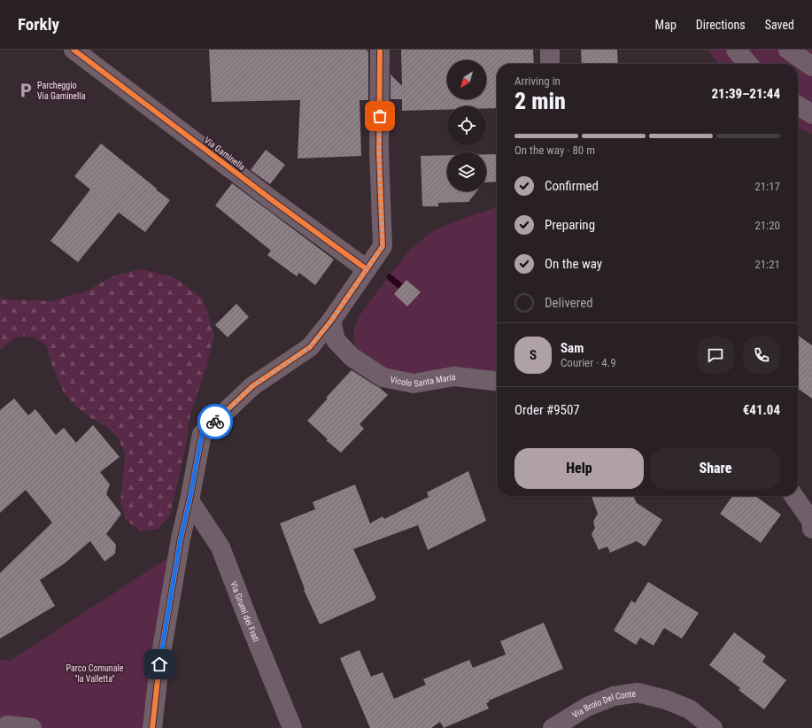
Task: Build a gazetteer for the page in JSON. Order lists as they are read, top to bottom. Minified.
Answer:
{"streets":{"street":["Via Gaminella","Vicolo Santa Maria","Via Grumi dei Frati","Via Brolo Del Conte"]},"parks":["Parco Comunale \"la Valletta\""],"places":{"parking":["Parcheggio Via Gaminella"]},"north":"bottom left","page":{"header":"Forkly","nav":["Map","Directions","Saved"],"heading":["2 min","Arriving in","21:39–21:44"],"panel":["Sam","Courier · 4.9","Order #9507","€41.04"],"bar":"On the way · 80 m","list":[["Confirmed","21:17"],["Preparing","21:20"],["On the way","21:21"],"Delivered"],"round":"S","buttons":["Help","Share"]}}
